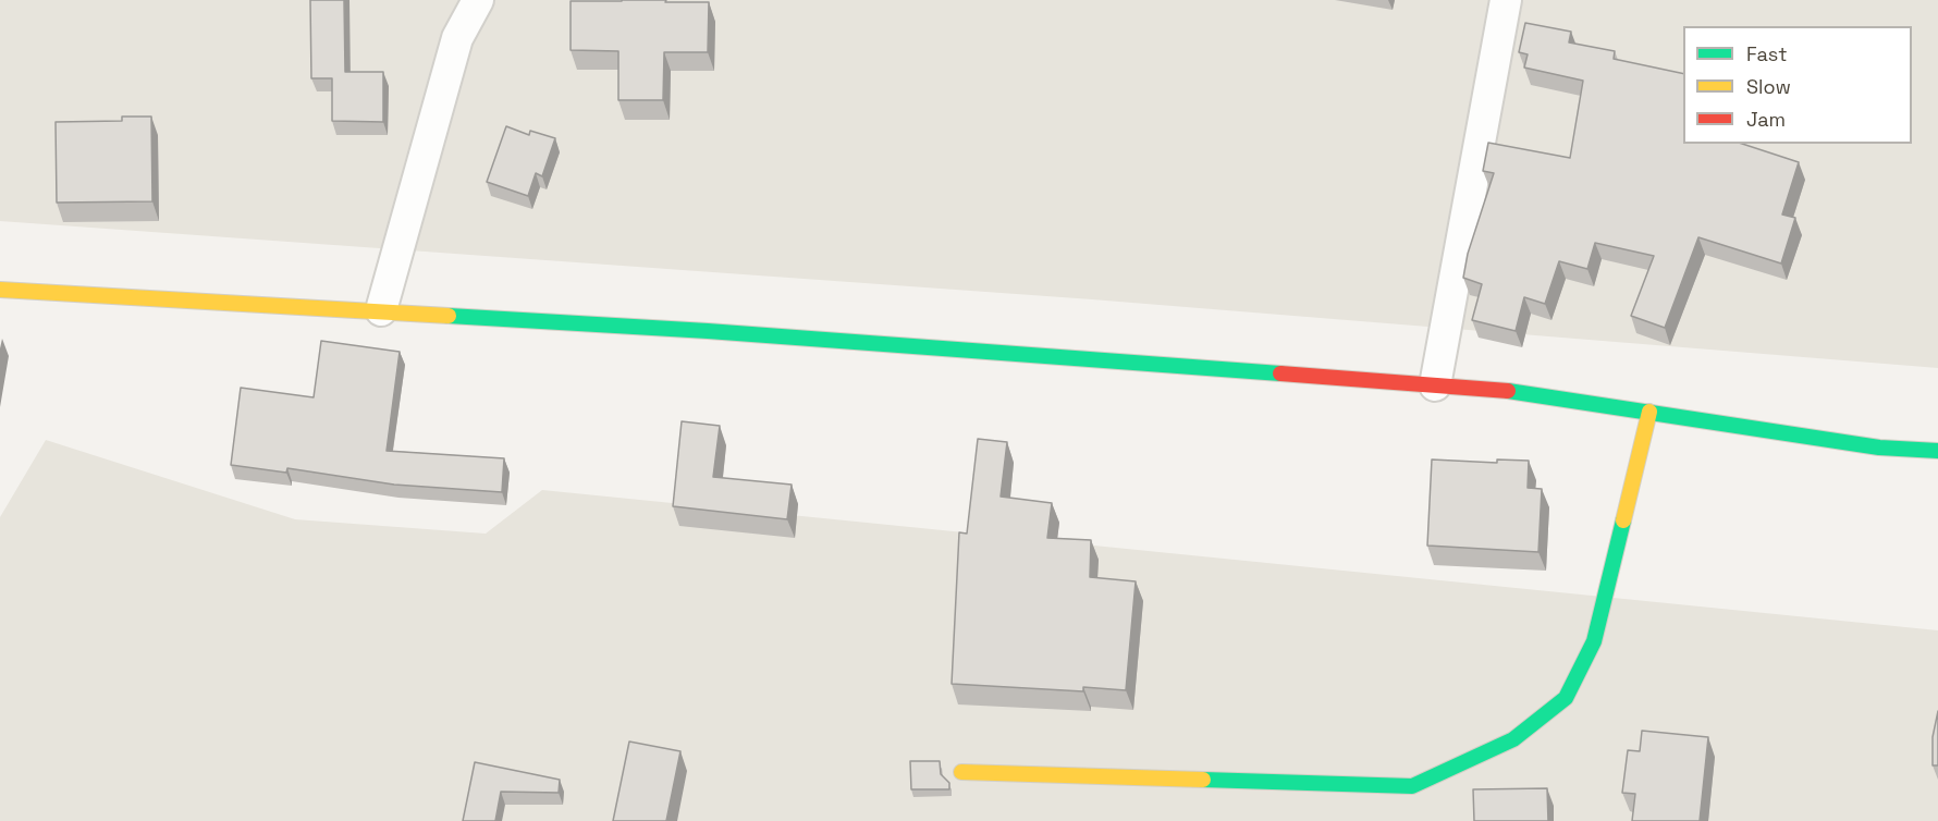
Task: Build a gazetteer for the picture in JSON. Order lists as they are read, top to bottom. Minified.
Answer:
{"legend":["Fast","Slow","Jam"]}
